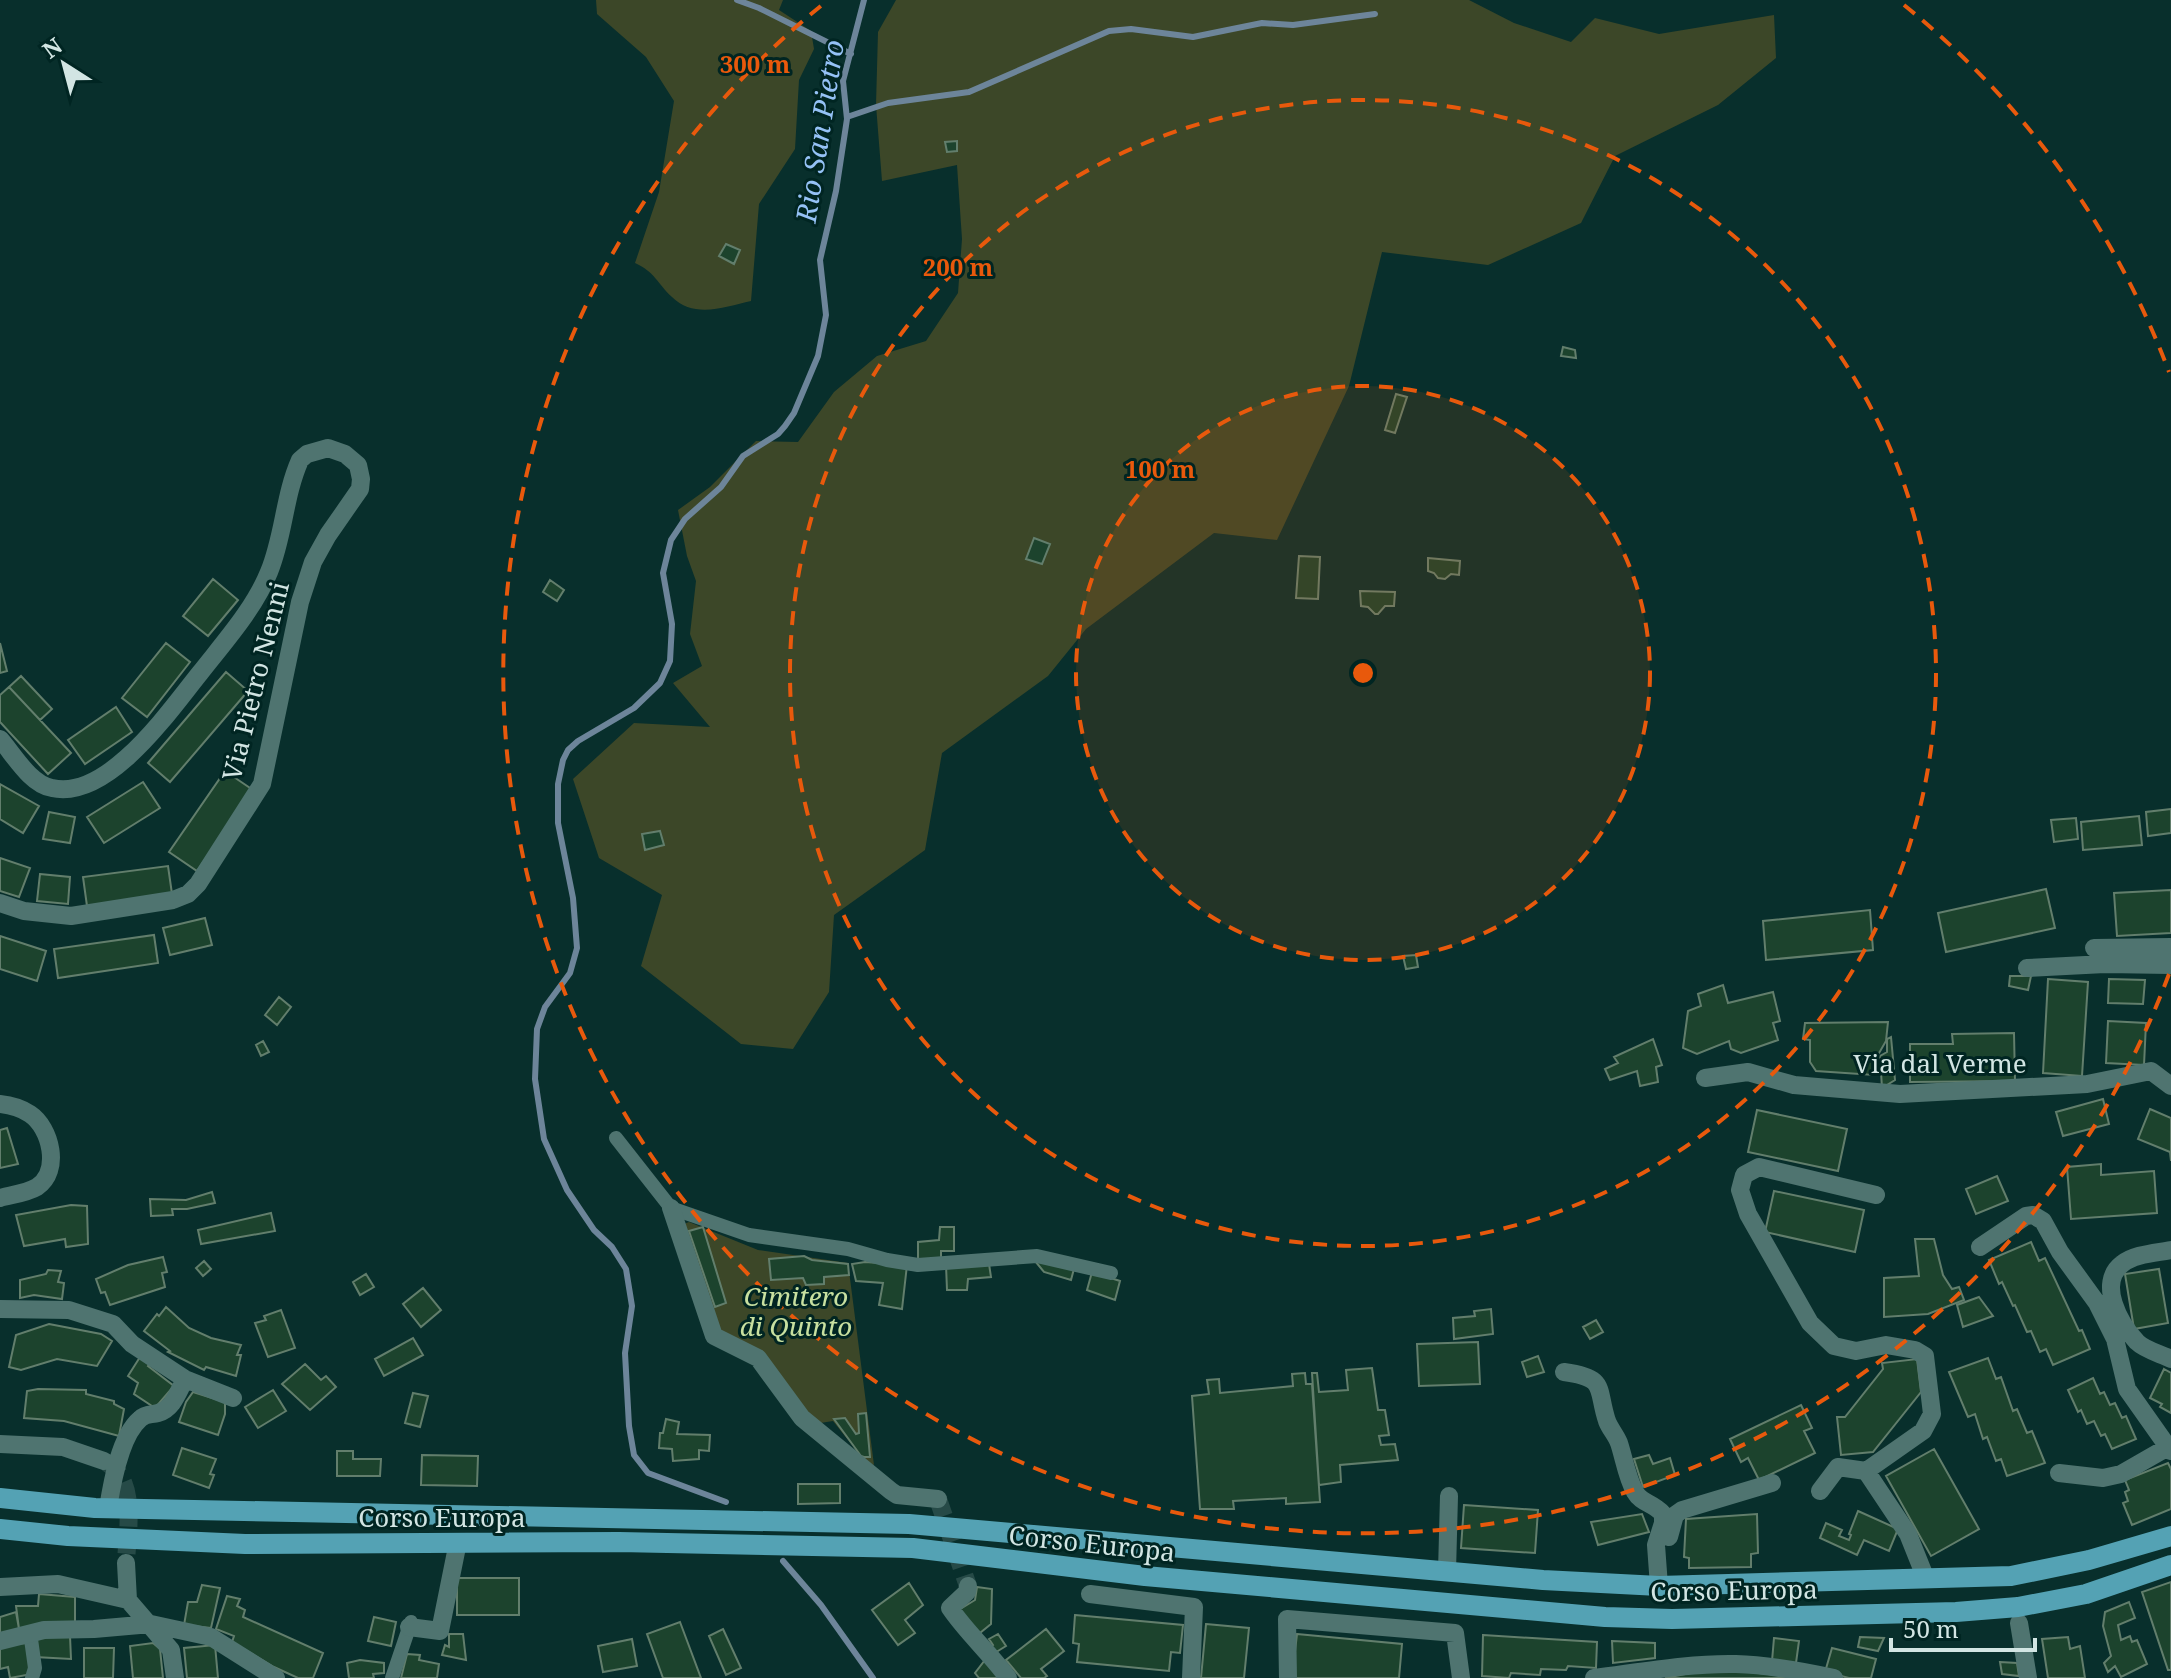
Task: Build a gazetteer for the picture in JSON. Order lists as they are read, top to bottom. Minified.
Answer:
{"streets":{"main road":["Corso Europa"],"street":["Via Pietro Nenni","Via dal Verme"]},"water":["Rio San Pietro"],"parks":["Cimitero di Quinto"],"scale_bar":"50 m","north":"top left","rings":["300 m","200 m","100 m"]}
